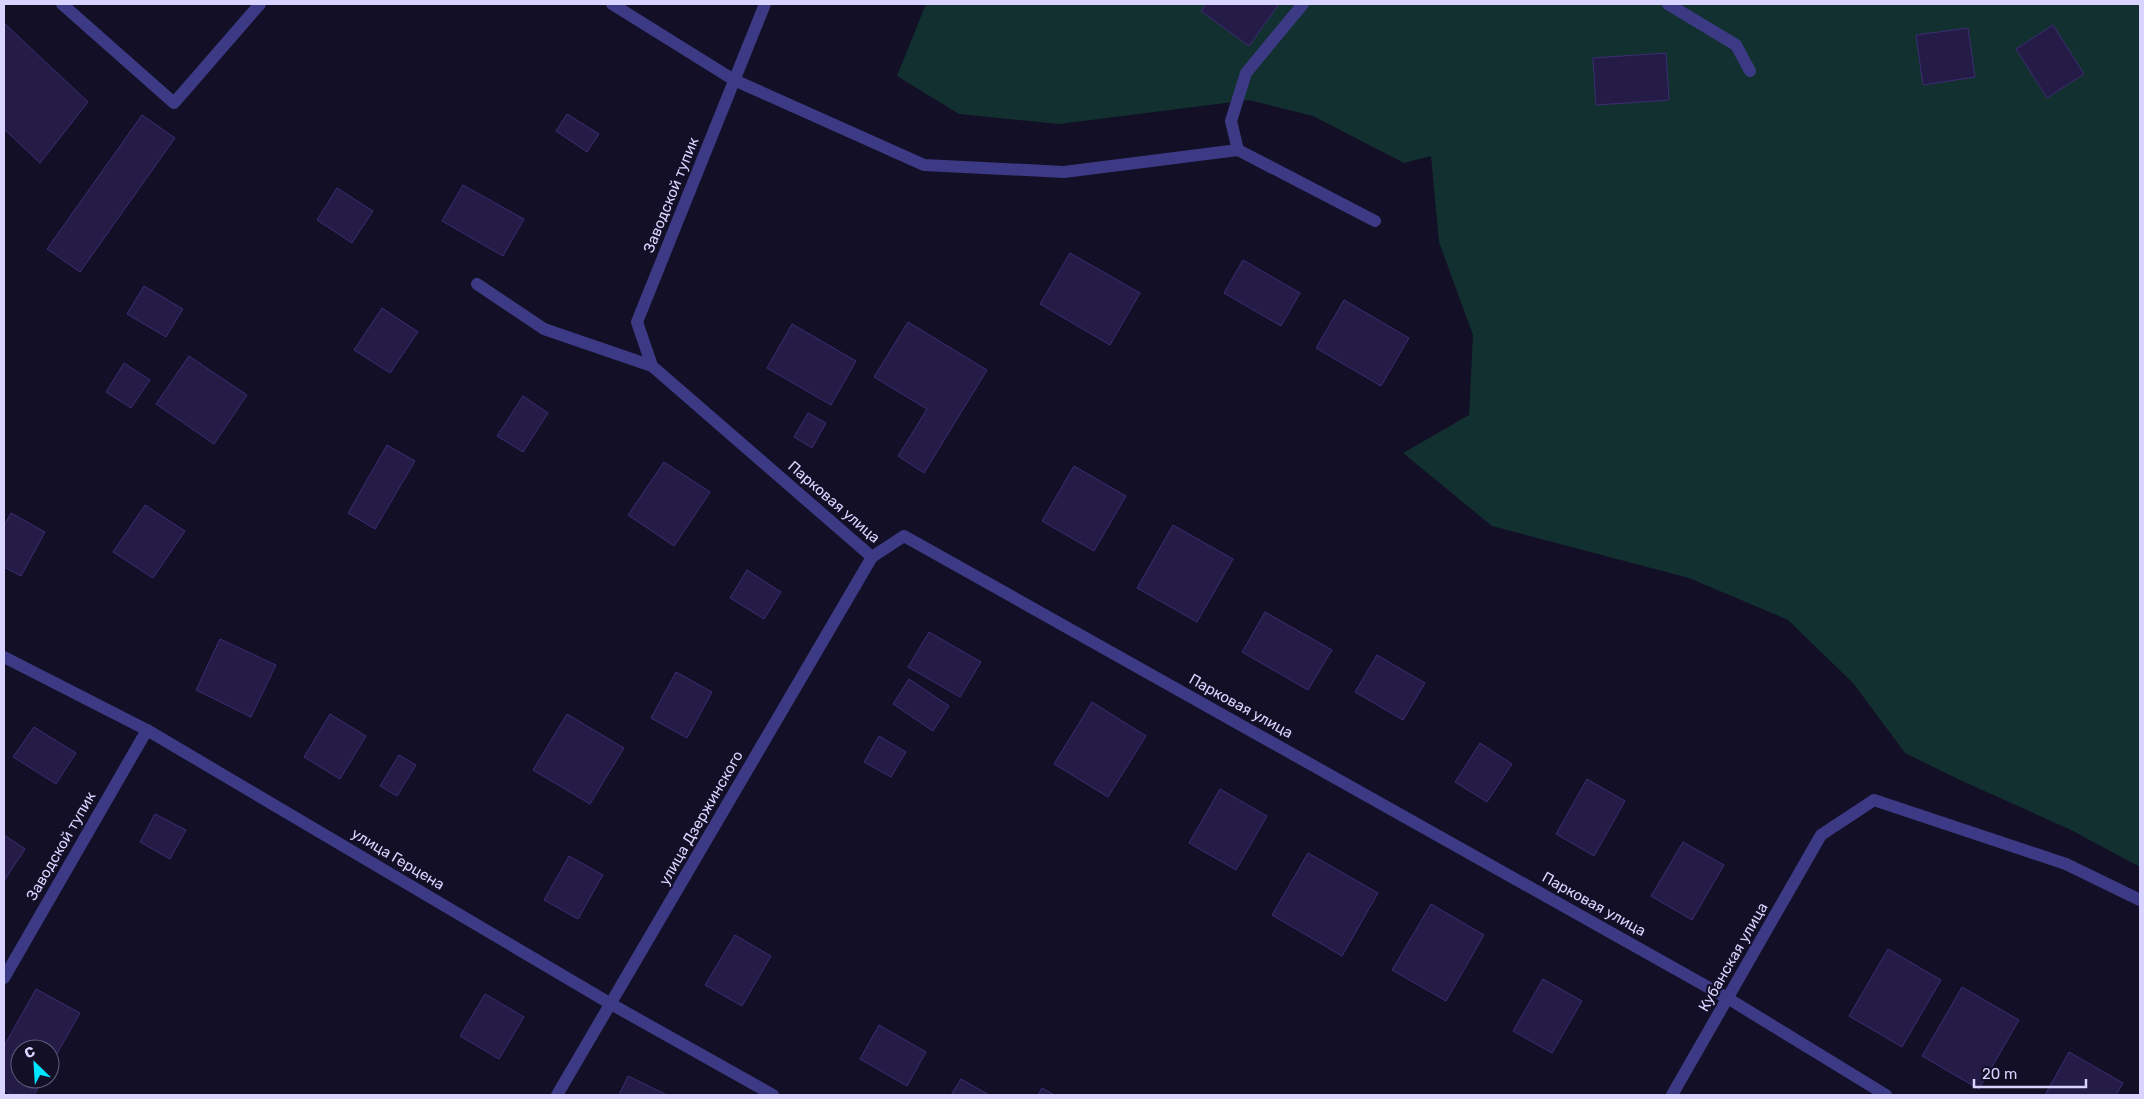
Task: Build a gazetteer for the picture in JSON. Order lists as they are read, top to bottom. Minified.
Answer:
{"streets":{"street":["Заводской тупик","Парковая улица","улица Дзержинского","улица Герцена","Кубанская улица"]},"crossings":[["Заводской тупик","Парковая улица"],["Заводской тупик","улица Герцена"],["Парковая улица","улица Дзержинского"],["Парковая улица","Кубанская улица"],["улица Дзержинского","улица Герцена"]],"scale_bar":"20 m","north":"top left"}
